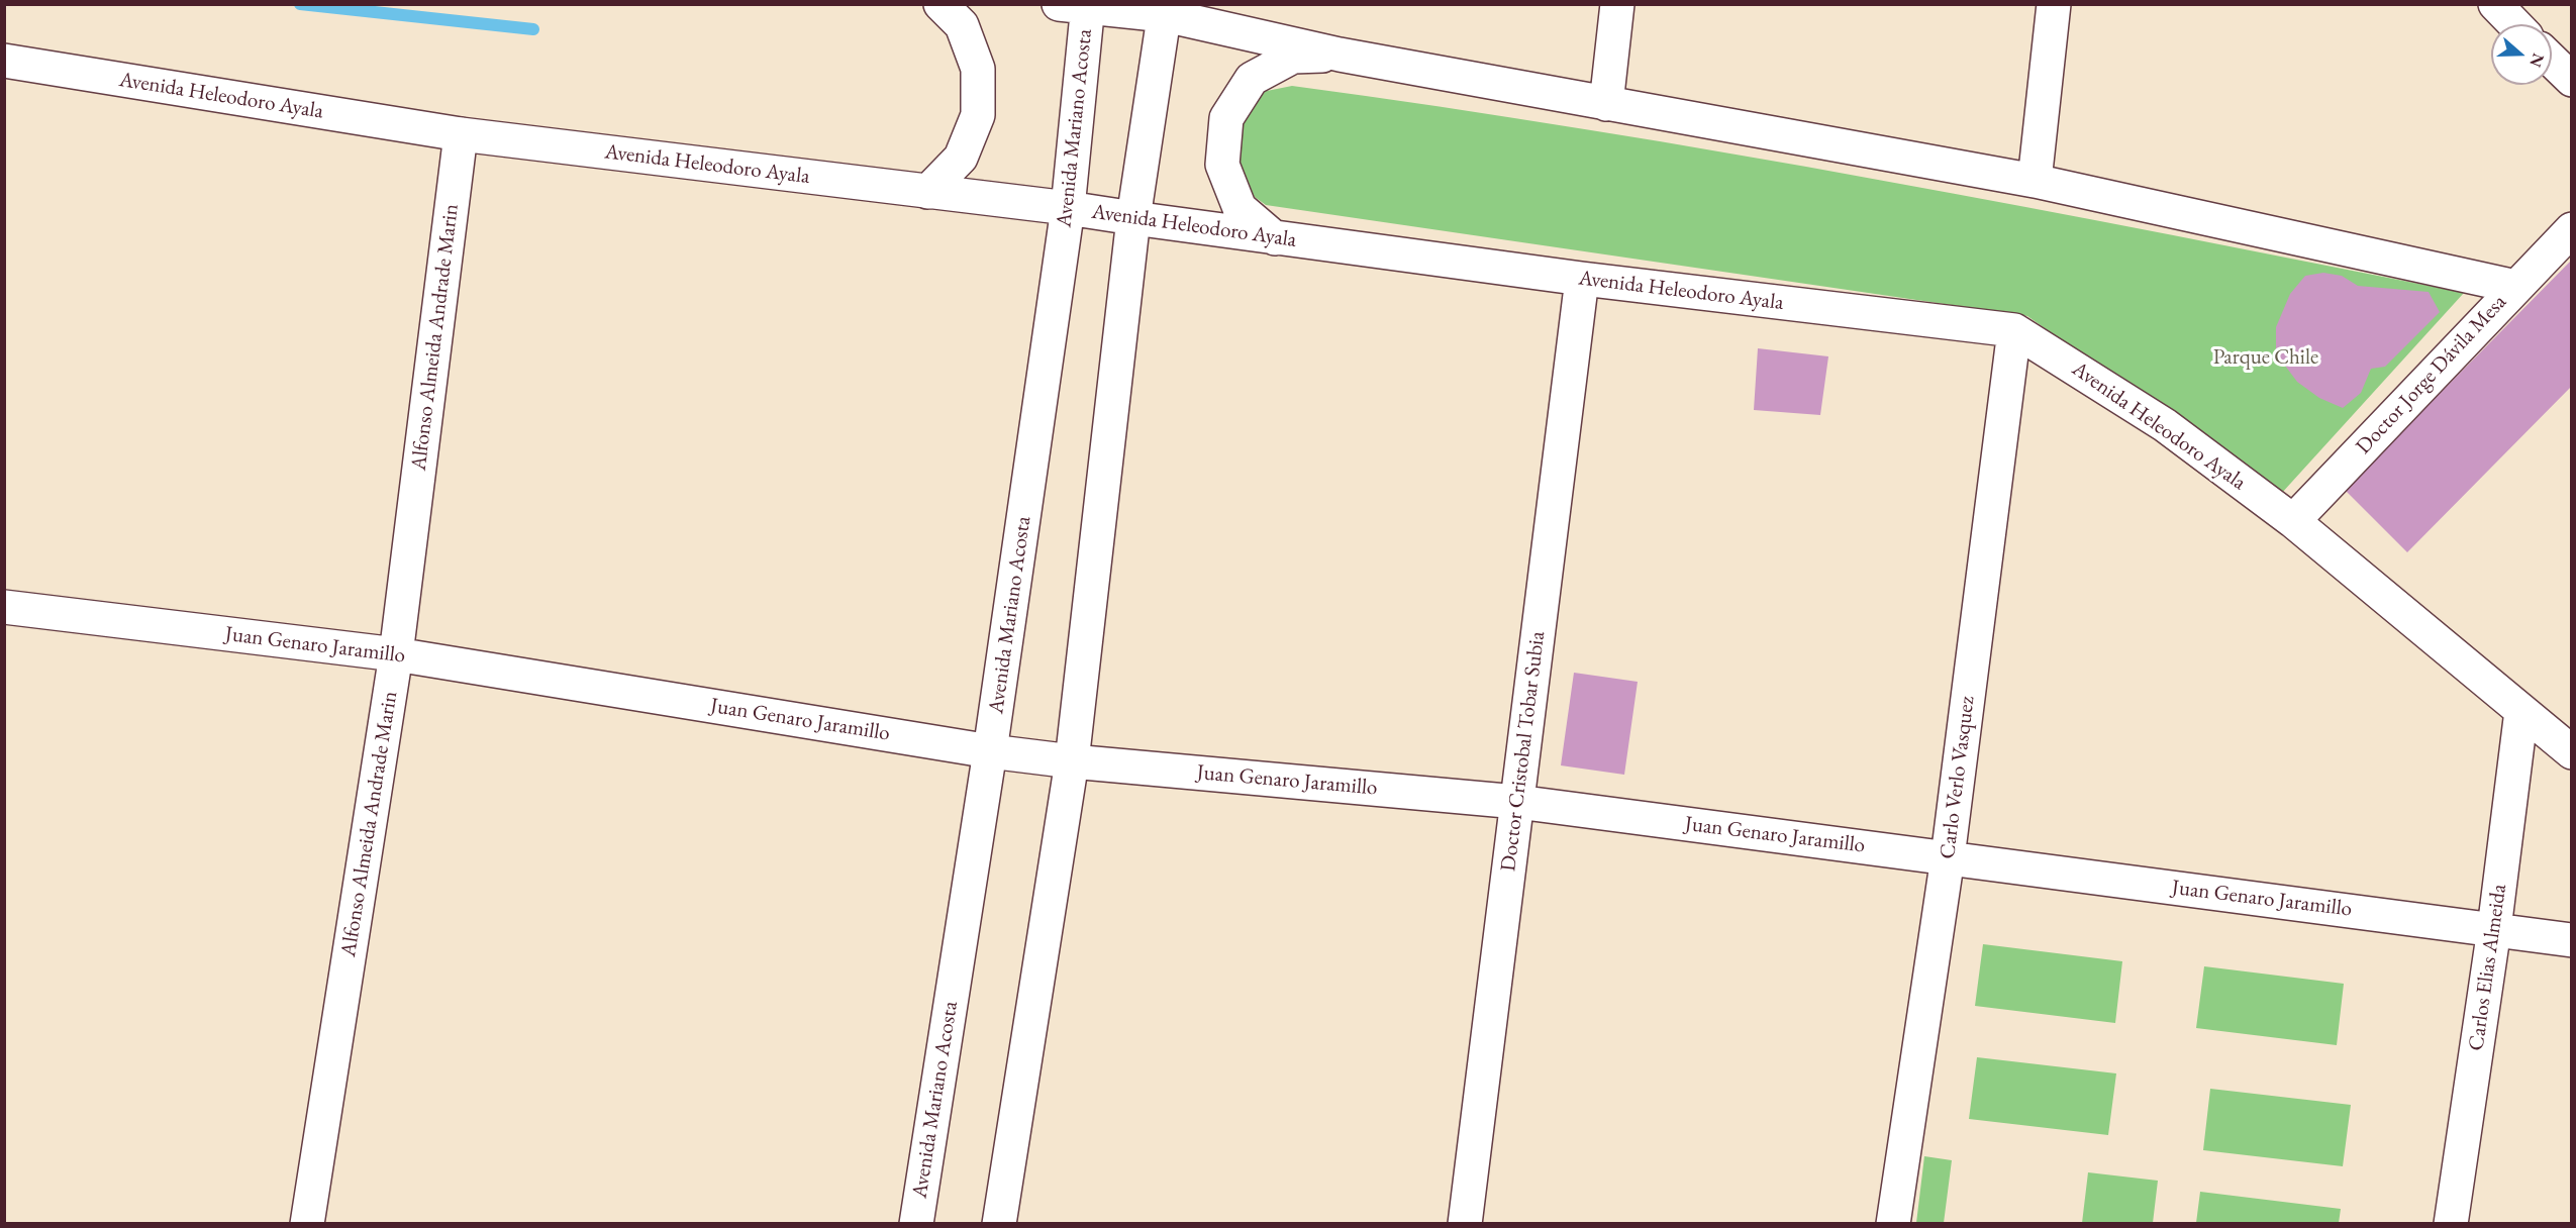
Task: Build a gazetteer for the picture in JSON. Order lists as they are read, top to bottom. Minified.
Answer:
{"streets":{"main road":["Avenida Heleodoro Ayala","Avenida Mariano Acosta","Alfonso Almeida Andrade Marin","Doctor Jorge Dávila Mesa","Juan Genaro Jaramillo","Doctor Cristobal Tobar Subia","Carlo Verlo Vasquez","Carlos Elias Almeida"]},"crossings":[["Avenida Heleodoro Ayala","Avenida Mariano Acosta"],["Avenida Heleodoro Ayala","Alfonso Almeida Andrade Marin"],["Avenida Heleodoro Ayala","Doctor Jorge Dávila Mesa"],["Avenida Heleodoro Ayala","Doctor Cristobal Tobar Subia"],["Avenida Heleodoro Ayala","Carlo Verlo Vasquez"],["Avenida Heleodoro Ayala","Carlos Elias Almeida"],["Avenida Mariano Acosta","Juan Genaro Jaramillo"],["Alfonso Almeida Andrade Marin","Juan Genaro Jaramillo"],["Juan Genaro Jaramillo","Doctor Cristobal Tobar Subia"],["Juan Genaro Jaramillo","Carlo Verlo Vasquez"],["Juan Genaro Jaramillo","Carlos Elias Almeida"]],"parks":["Parque Chile"],"north":"right"}
